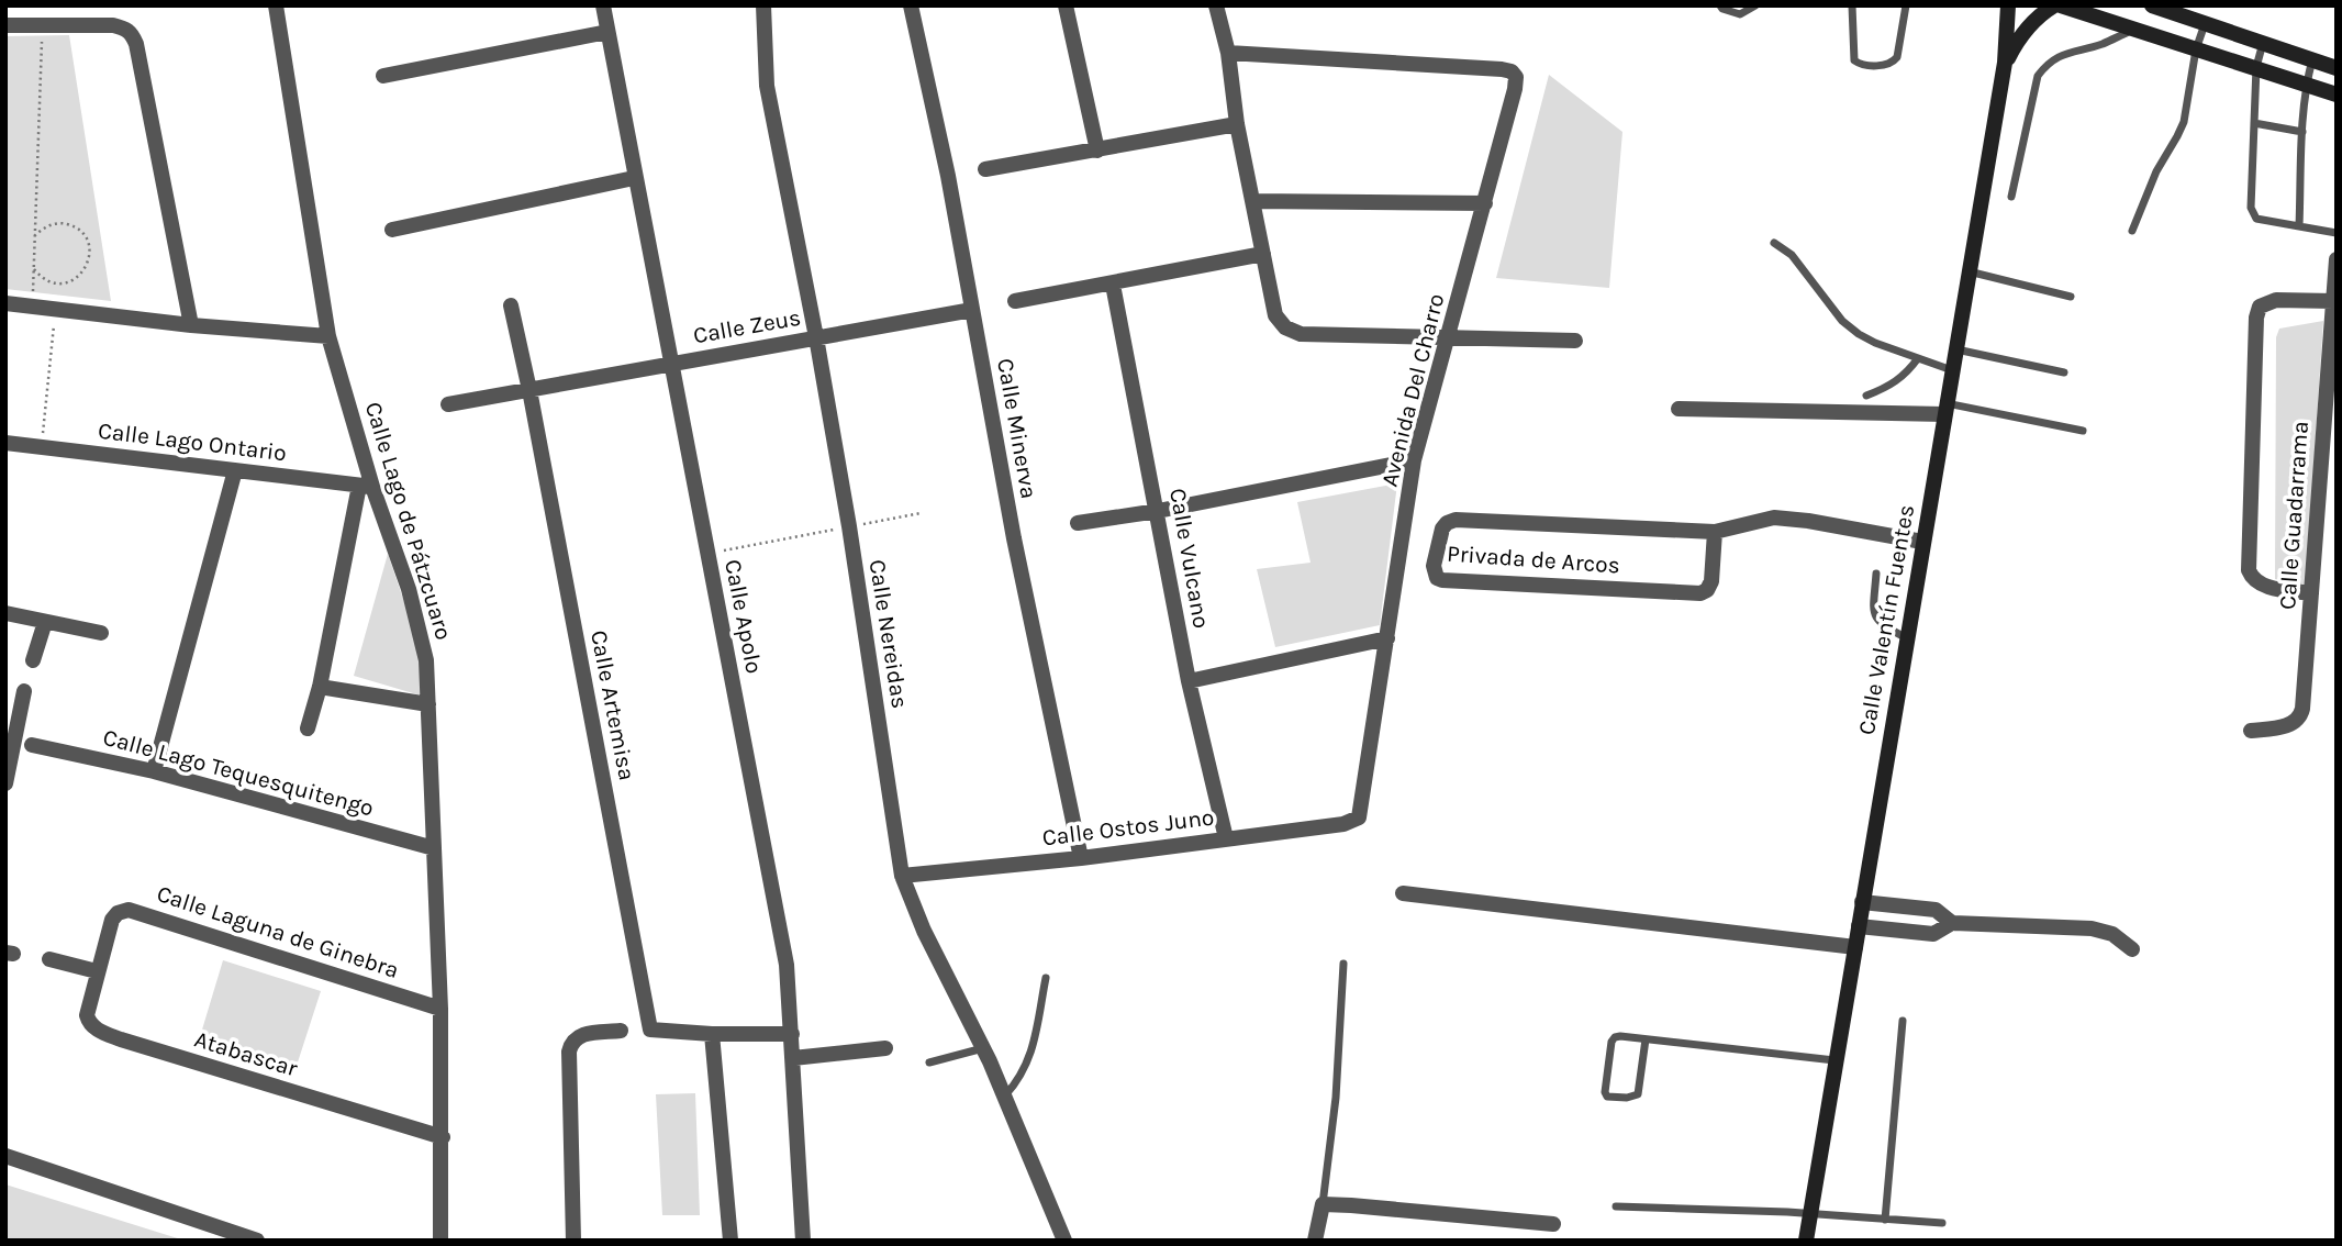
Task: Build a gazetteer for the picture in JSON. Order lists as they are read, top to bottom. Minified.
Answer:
{"streets":{"street":["Calle Zeus","Avenida Del Charro","Calle Minerva","Calle Lago Ontario","Calle Guadarrama","Calle Lago de Pátzcuaro","Calle Vulcano","Privada de Arcos","Calle Apolo","Calle Valentín Fuentes","Calle Nereidas","Calle Artemisa","Calle Lago Tequesquitengo","Calle Ostos Juno","Calle Laguna de Ginebra","Atabascar"]},"crossings":[["Calle Zeus","Calle Minerva"],["Calle Zeus","Calle Apolo"],["Calle Zeus","Calle Nereidas"],["Calle Zeus","Calle Artemisa"],["Avenida Del Charro","Calle Ostos Juno"],["Calle Minerva","Calle Ostos Juno"],["Calle Lago Ontario","Calle Lago de Pátzcuaro"],["Calle Lago de Pátzcuaro","Calle Lago Tequesquitengo"],["Calle Lago de Pátzcuaro","Calle Laguna de Ginebra"],["Calle Lago de Pátzcuaro","Atabascar"],["Calle Vulcano","Calle Ostos Juno"],["Privada de Arcos","Calle Valentín Fuentes"],["Calle Nereidas","Calle Ostos Juno"],["Calle Laguna de Ginebra","Atabascar"]]}
